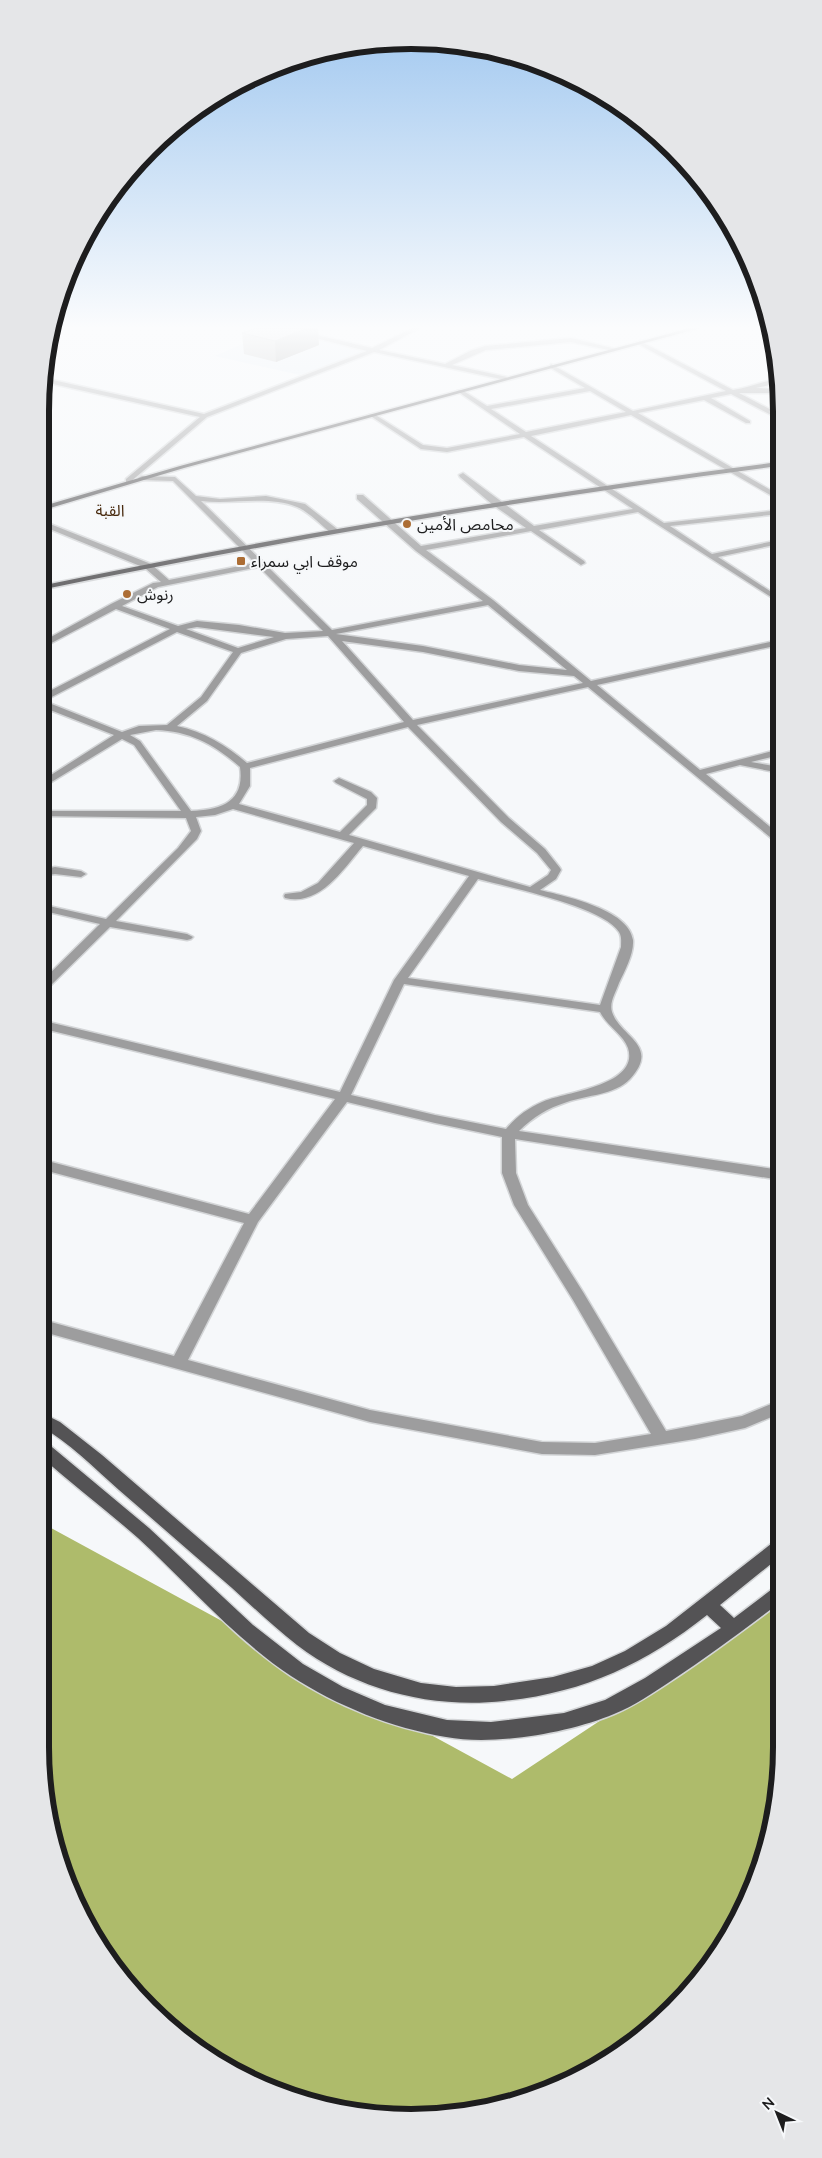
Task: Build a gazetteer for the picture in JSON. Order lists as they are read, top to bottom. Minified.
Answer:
{"districts":["القبة"],"places":{"other":["محامص الأمين","رنوش"],"transit":["موقف ابي سمراء"]},"north":"top left"}
